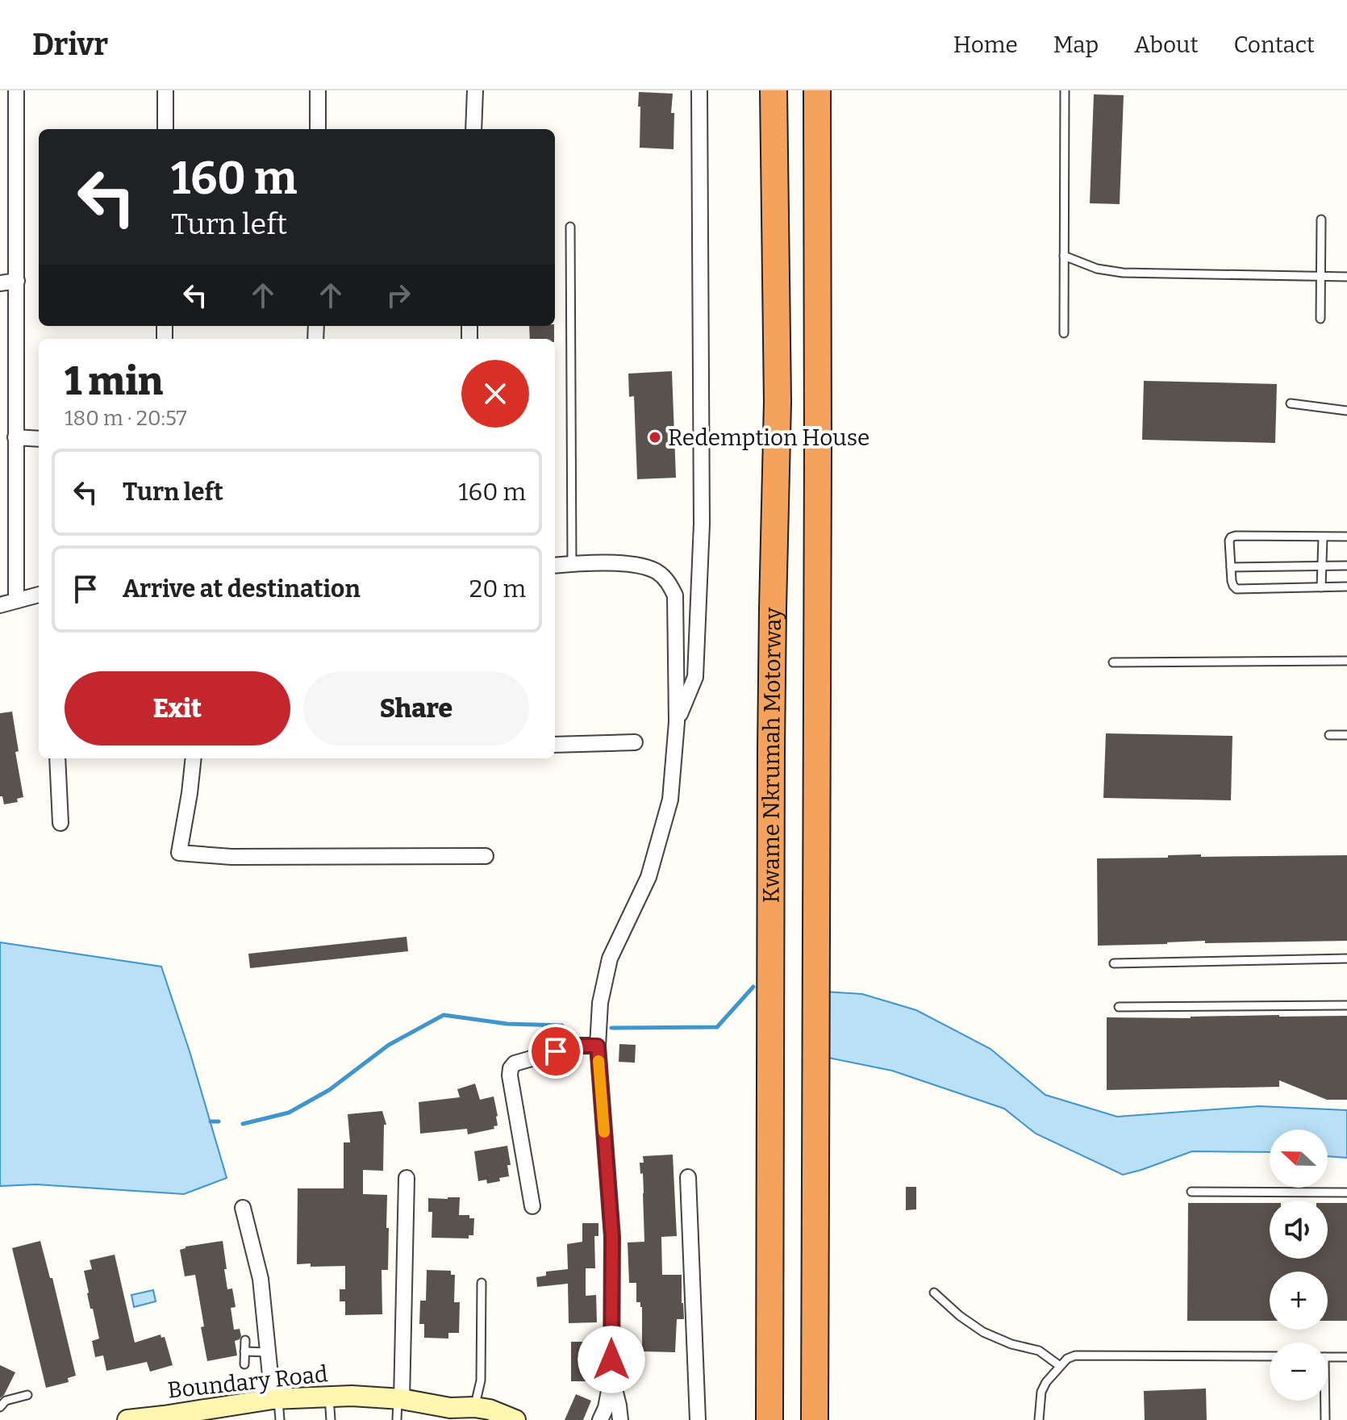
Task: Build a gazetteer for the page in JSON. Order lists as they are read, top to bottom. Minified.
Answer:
{"streets":{"highway":["Kwame Nkrumah Motorway"],"main road":["Boundary Road"]},"places":["Redemption House"],"north":"left","page":{"header":"Drivr","nav":["Home","Map","About","Contact"],"turn":["160 m","Turn left"],"heading":["1 min","180 m · 20:57"],"list":[{"name":"Turn left","value":"160 m"},{"name":"Arrive at destination","value":"20 m"}],"buttons":["Exit","Share"],"map_buttons":["+","−"]}}
